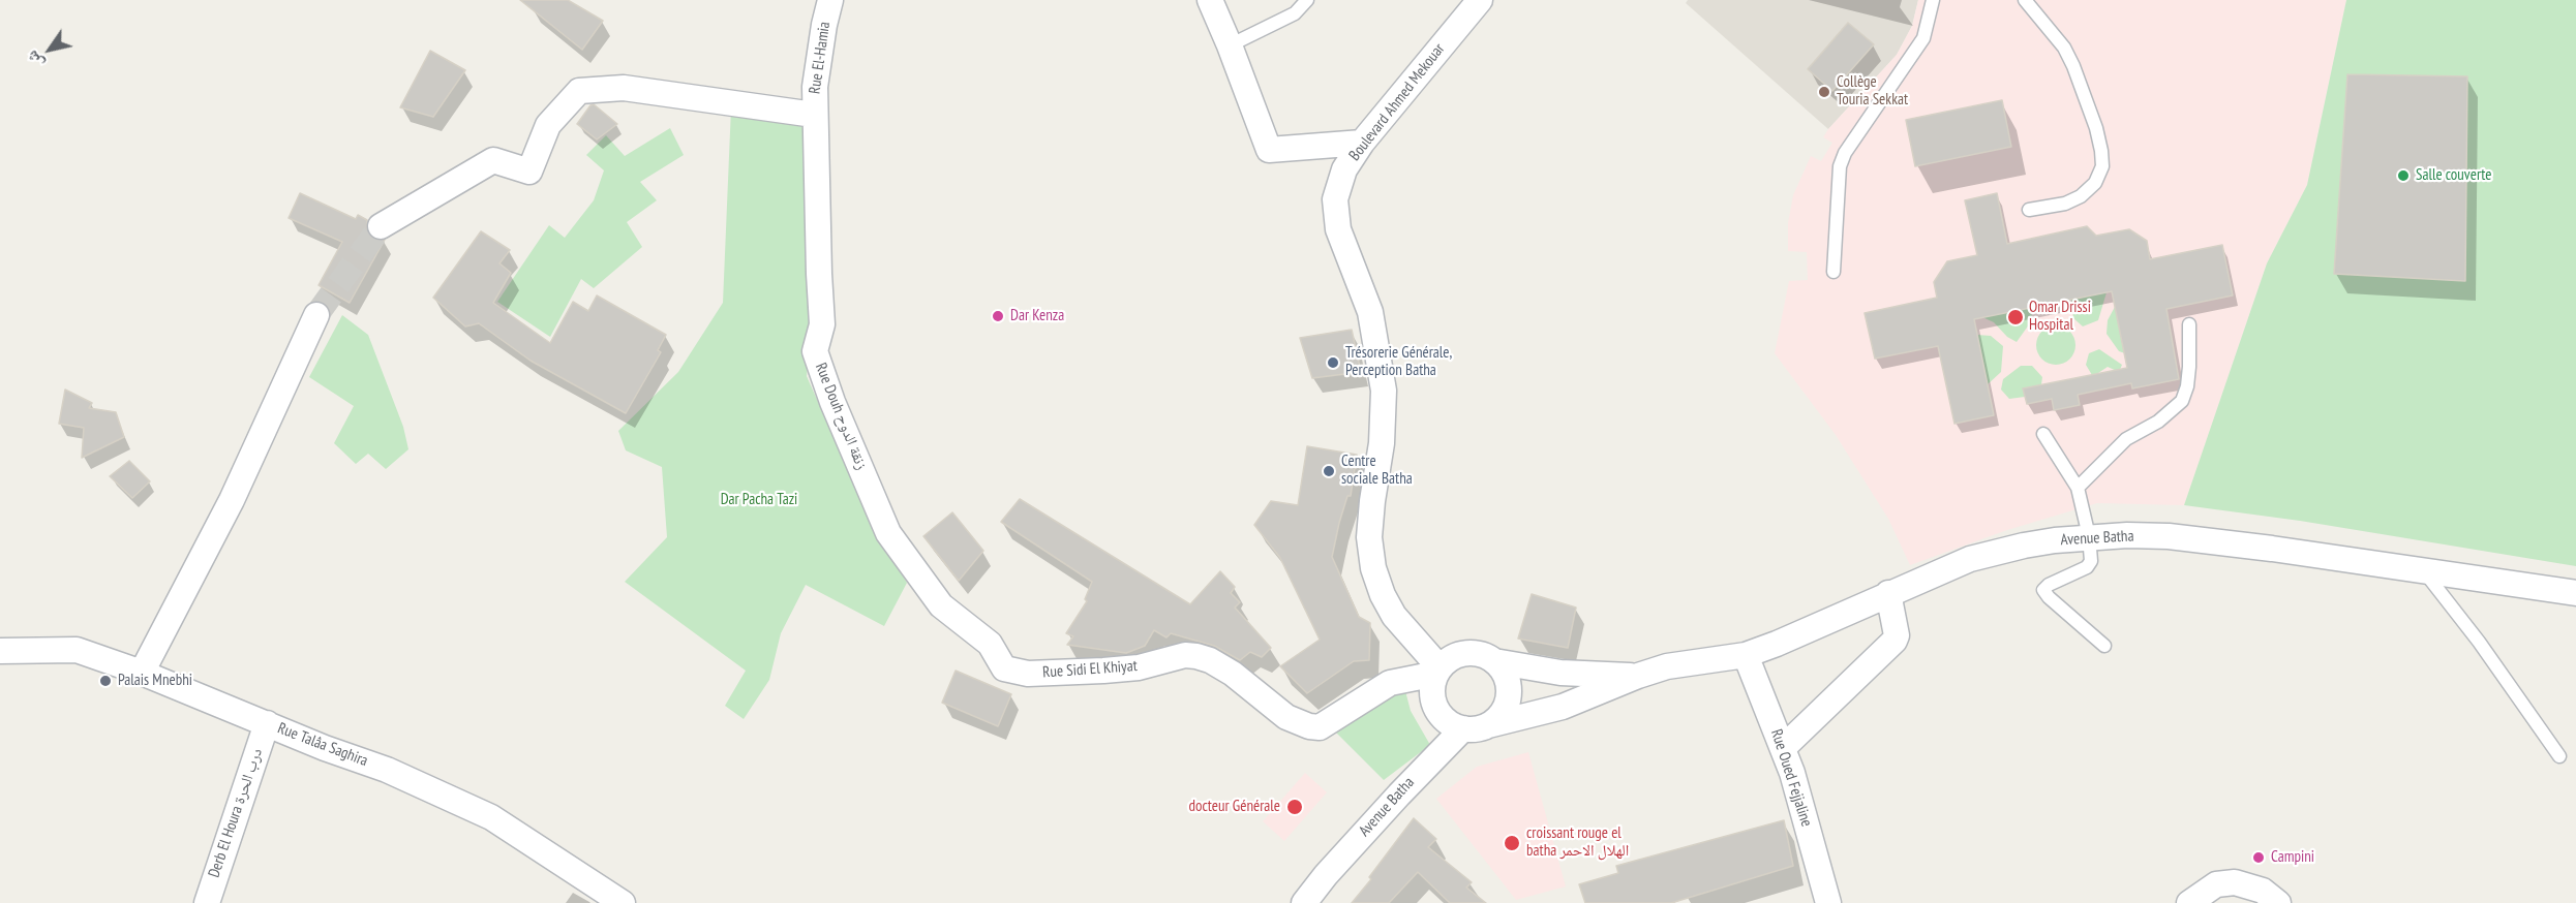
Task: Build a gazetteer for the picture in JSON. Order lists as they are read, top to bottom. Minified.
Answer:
{"streets":{"street":["Rue El-Hamia","Boulevard Ahmed Mekouar","Rue Douh زنقة الدوح","Avenue Batha","Rue Sidi El Khiyat","Rue Talâa Saghira","Rue Oued Fejjaline","Derb El Houra درب الحرة"]},"crossings":[["Rue El-Hamia","Rue Douh زنقة الدوح"],["Boulevard Ahmed Mekouar","Avenue Batha"],["Boulevard Ahmed Mekouar","Rue Sidi El Khiyat"],["Rue Douh زنقة الدوح","Rue Sidi El Khiyat"],["Avenue Batha","Rue Sidi El Khiyat"],["Avenue Batha","Rue Oued Fejjaline"],["Rue Talâa Saghira","Derb El Houra درب الحرة"]],"parks":["Dar Pacha Tazi"],"places":["Collège Touria Sekkat","Salle couverte","Dar Kenza","Omar Drissi Hospital","Trésorerie Générale, Perception Batha","Centre sociale Batha","Palais Mnebhi","docteur Générale","croissant rouge el batha الهلال الاحمر","Campini"],"north":"bottom left"}
